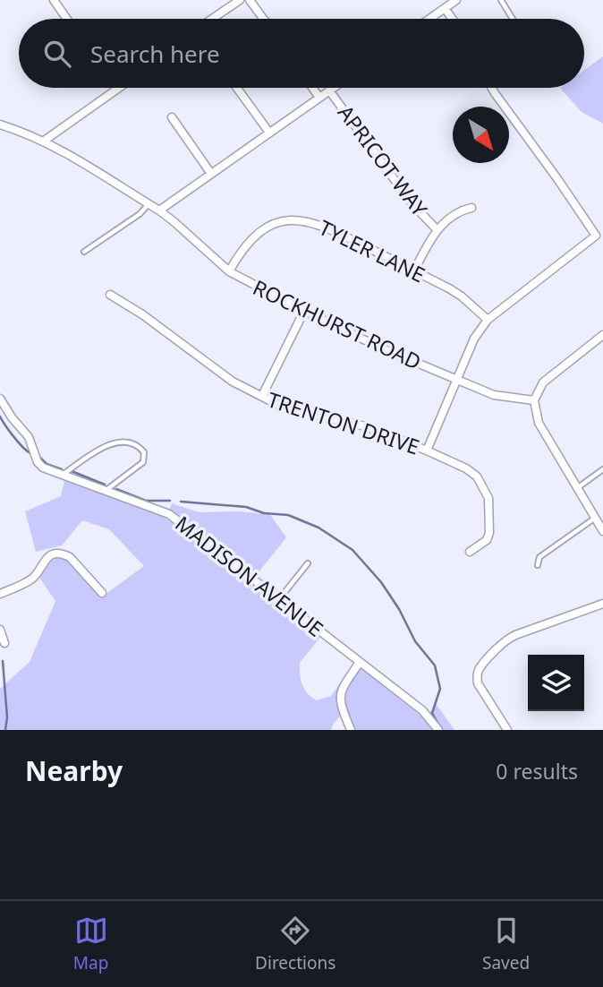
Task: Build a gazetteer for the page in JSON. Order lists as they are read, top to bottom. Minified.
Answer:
{"streets":{"street":["APRICOT WAY","TYLER LANE","ROCKHURST ROAD","TRENTON DRIVE","MADISON AVENUE"]},"crossings":[["TYLER LANE","ROCKHURST ROAD"]],"north":"bottom right","page":{"search":"Search here","heading":["Nearby","0 results"],"nav":["Map","Directions","Saved"]}}
